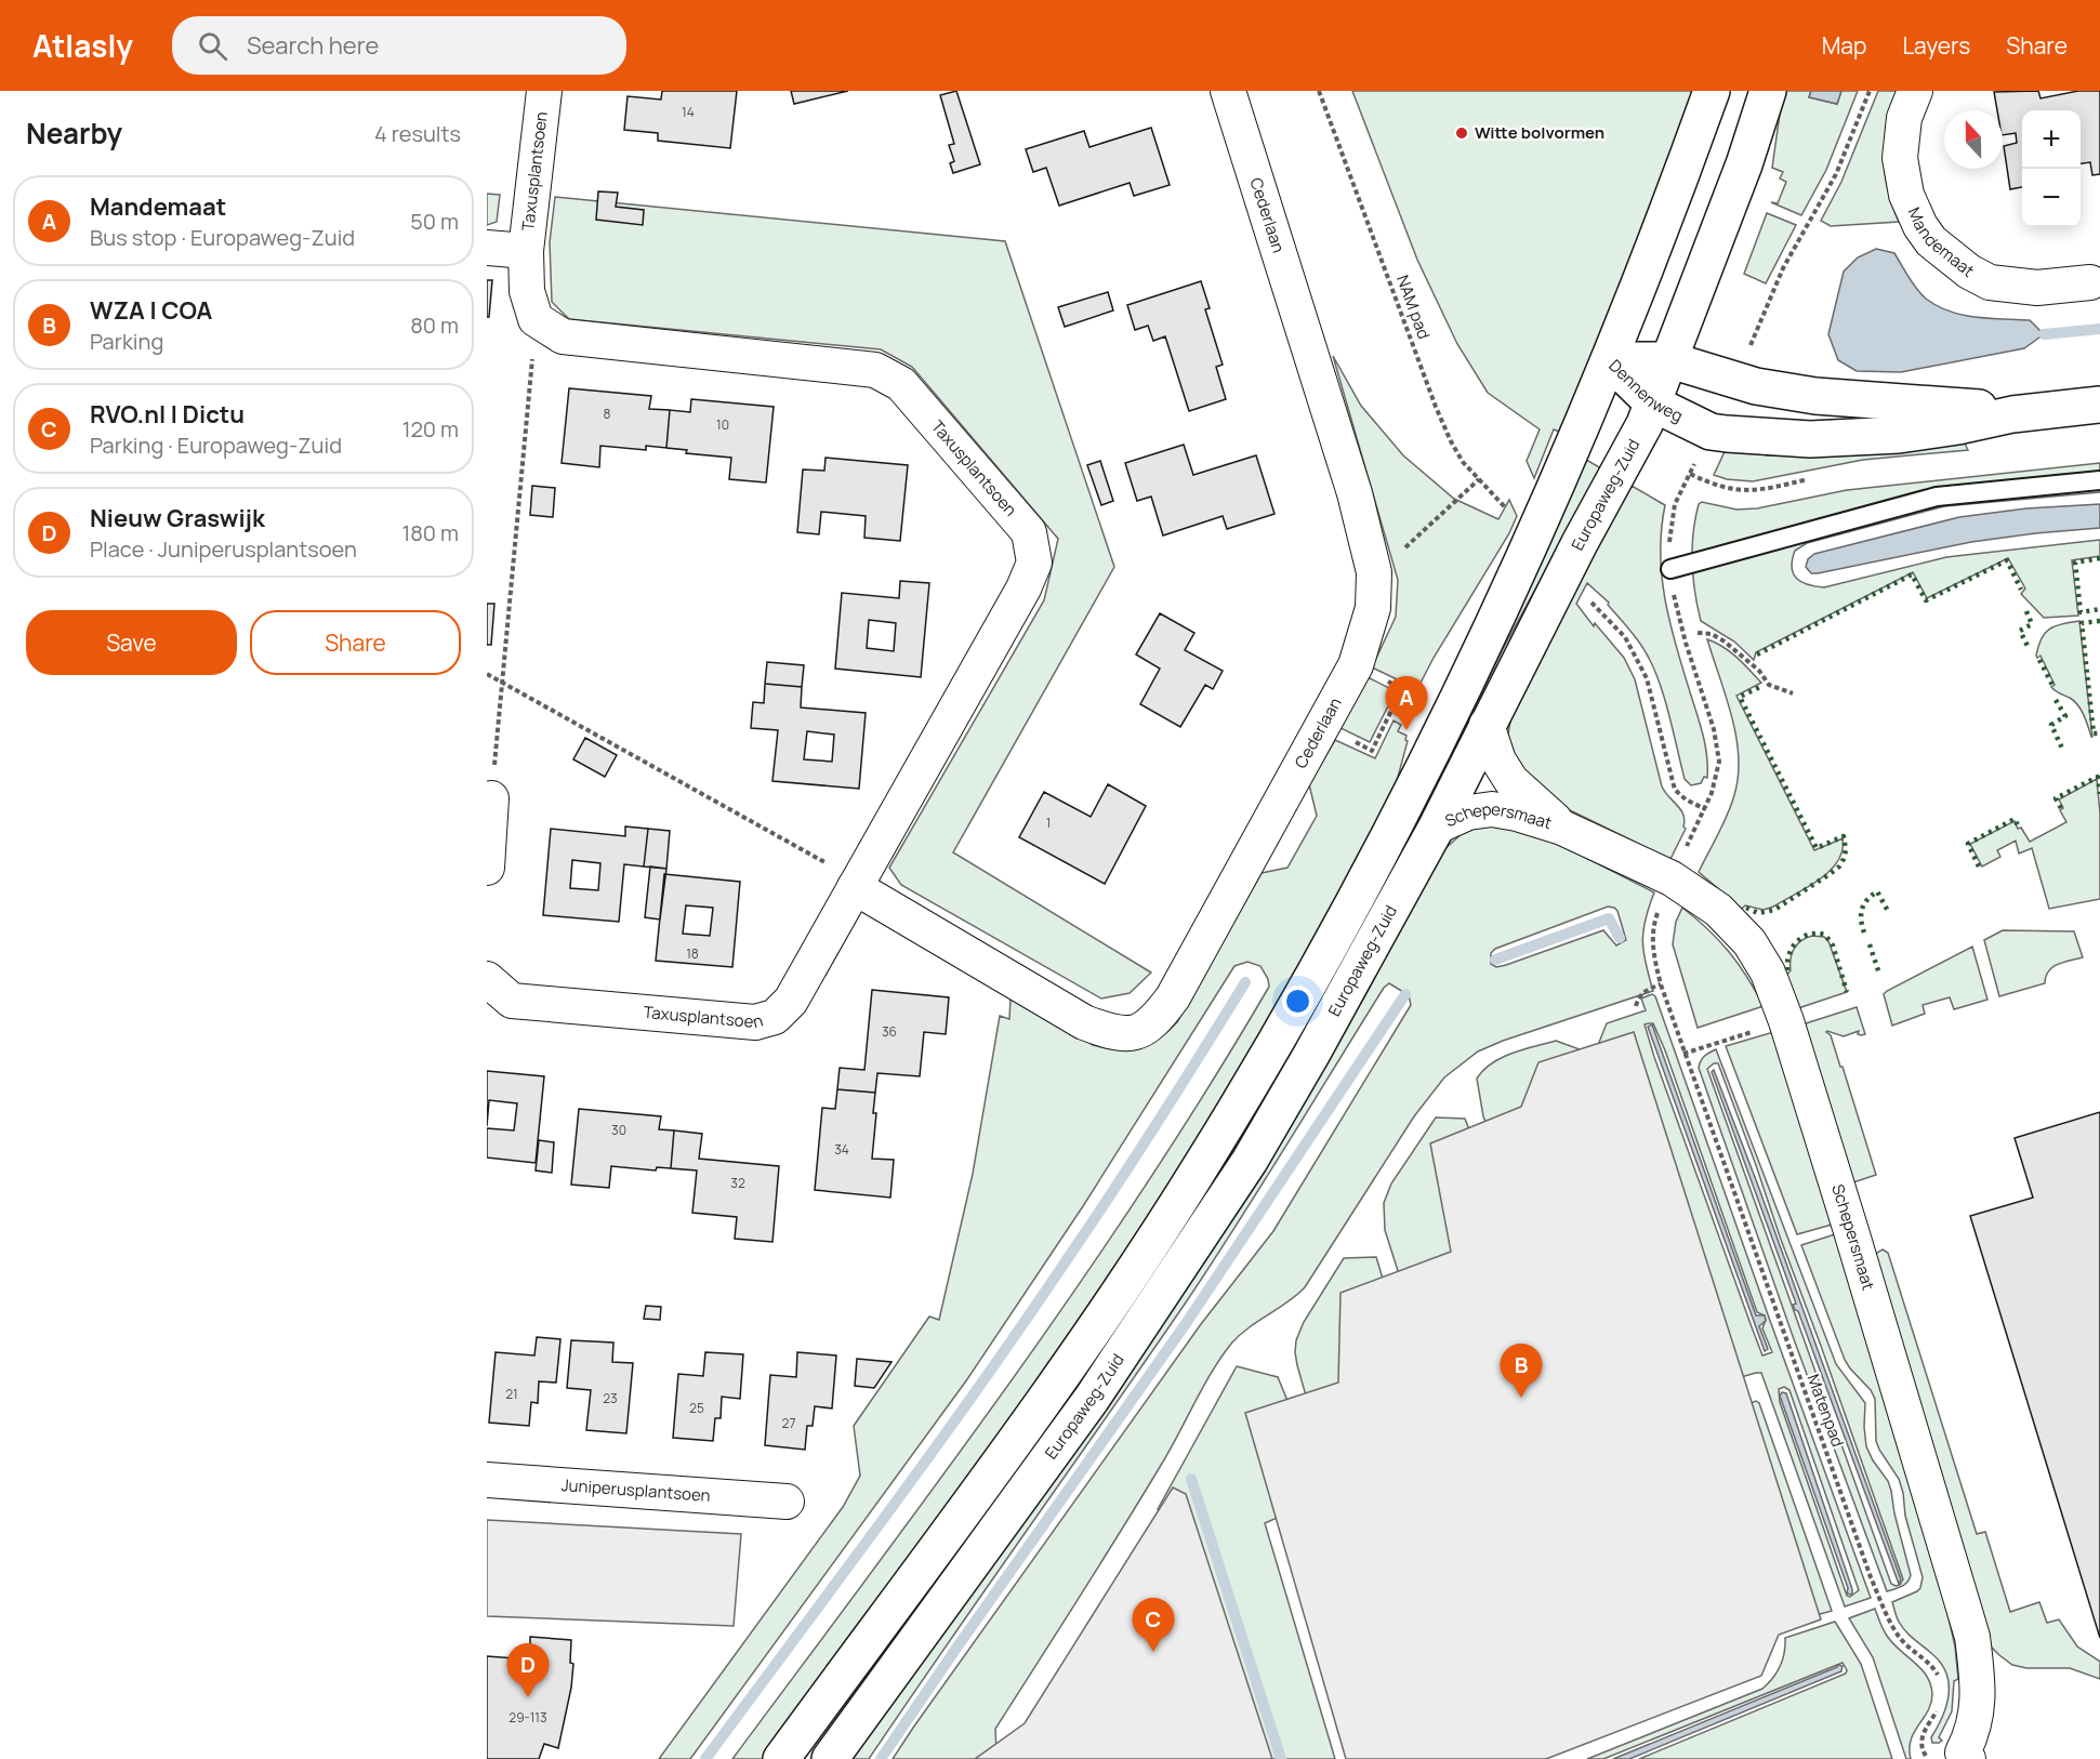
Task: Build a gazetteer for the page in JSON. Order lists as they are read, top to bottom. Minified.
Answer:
{"streets":{"main road":["Dennenweg","Europaweg-Zuid"],"street":["Taxusplantsoen","Cederlaan","Mandemaat","Schepersmaat","Juniperusplantsoen"],"path":["NAM pad","Matenpad"]},"crossings":[["Taxusplantsoen","Cederlaan"],["Dennenweg","Europaweg-Zuid"],["Europaweg-Zuid","Schepersmaat"],["Schepersmaat","Matenpad"]],"places":["Witte bolvormen"],"house_numbers":["14","8","10","1","18","36","30","34","32","21","23","25","27","29-113"],"north":"top","page":{"header":"Atlasly","search":"Search here","nav":["Map","Layers","Share"],"heading":["Nearby","4 results"],"map_buttons":["+","−"],"list":[{"mark":"A","name":"Mandemaat","note":"Bus stop · Europaweg-Zuid","value":"50 m"},{"mark":"B","name":"WZA | COA","note":"Parking","value":"80 m"},{"mark":"C","name":"RVO.nl | Dictu","note":"Parking · Europaweg-Zuid","value":"120 m"},{"mark":"D","name":"Nieuw Graswijk","note":"Place · Juniperusplantsoen","value":"180 m"}],"buttons":["Save","Share"],"pins":["A","B","C","D"]}}
